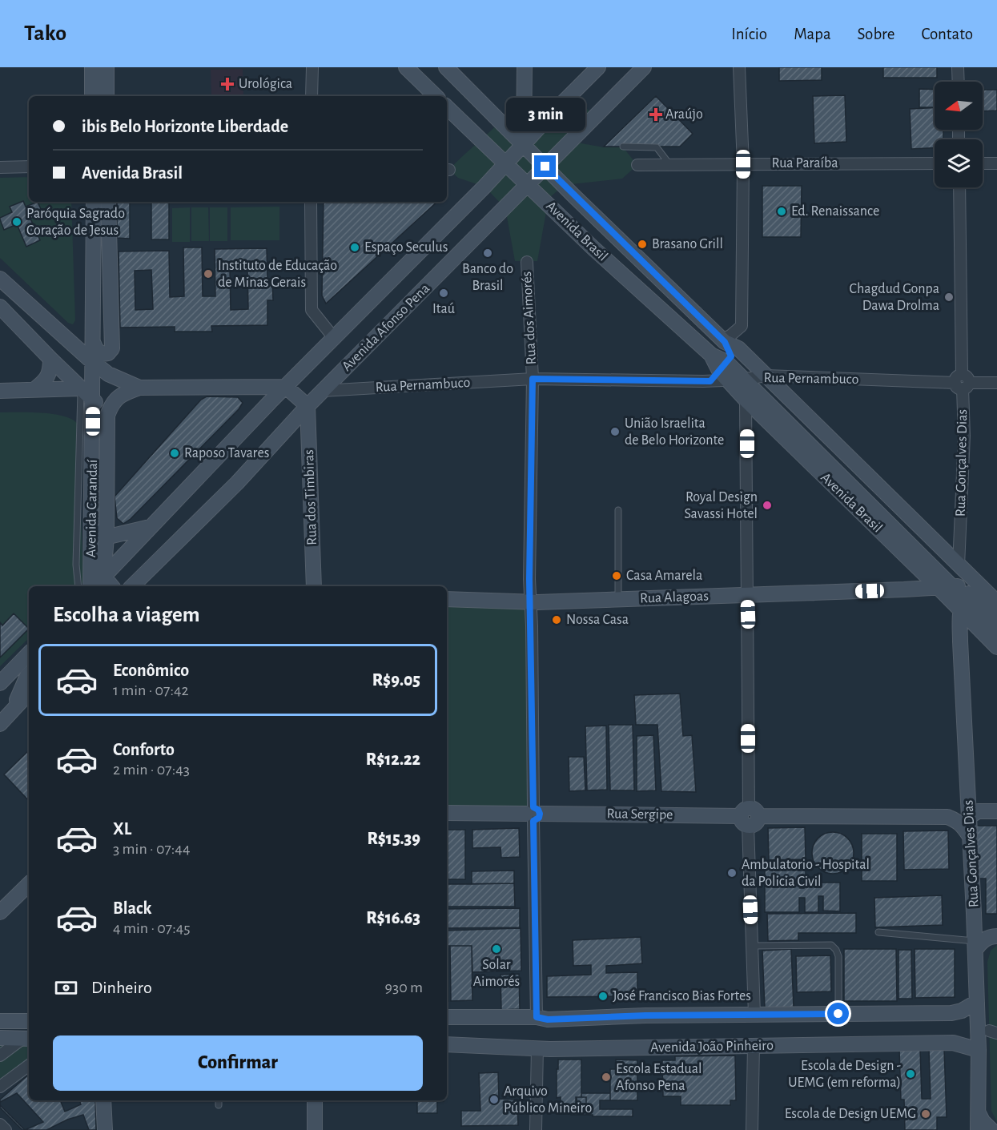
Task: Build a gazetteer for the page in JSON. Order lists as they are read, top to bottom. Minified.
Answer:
{"streets":{"street":["Rua Paraíba","Avenida Brasil","Rua dos Aimorés","Avenida Afonso Pena","Rua Pernambuco","Rua Gonçalves Dias","Rua dos Timbiras","Avenida Carandaí","Rua Alagoas","Rua Sergipe","Avenida João Pinheiro"]},"crossings":[["Avenida Brasil","Avenida Afonso Pena"],["Avenida Brasil","Rua Pernambuco"],["Avenida Brasil","Rua Gonçalves Dias"],["Avenida Brasil","Rua Alagoas"],["Rua dos Aimorés","Rua Pernambuco"],["Rua dos Aimorés","Rua Alagoas"],["Rua dos Aimorés","Rua Sergipe"],["Avenida Afonso Pena","Rua Pernambuco"],["Avenida Afonso Pena","Rua dos Timbiras"],["Avenida Afonso Pena","Avenida Carandaí"],["Rua Pernambuco","Rua Gonçalves Dias"],["Rua Gonçalves Dias","Rua Alagoas"],["Rua Gonçalves Dias","Avenida João Pinheiro"]],"places":{"health":["Urológica","Araújo"],"other":["Ed. Renaissance","Paróquia Sagrado Coração de Jesus","Brasano Grill","Espaço Seculus","Banco do Brasil","Instituto de Educação de Minas Gerais","Itaú","Chagdud Gonpa Dawa Drolma","União Israelita de Belo Horizonte","Raposo Tavares","Royal Design Savassi Hotel","Casa Amarela","Nossa Casa","Ambulatorio - Hospital da Policia Civil","Solar Aimorés","José Francisco Bias Fortes","Escola de Design - UEMG (em reforma)","Escola Estadual Afonso Pena","Arquivo Público Mineiro","Escola de Design UEMG"]},"north":"left","page":{"header":"Tako","nav":["Início","Mapa","Sobre","Contato"],"banner":["ibis Belo Horizonte Liberdade","Avenida Brasil"],"bubble":"3 min","heading":"Escolha a viagem","list":[{"name":"Econômico","note":"1 min · 07:42","value":"R$9.05"},{"name":"Conforto","note":"2 min · 07:43","value":"R$12.22"},{"name":"XL","note":"3 min · 07:44","value":"R$15.39"},{"name":"Black","note":"4 min · 07:45","value":"R$16.63"}],"pay":["Dinheiro","930 m"],"buttons":"Confirmar"}}
